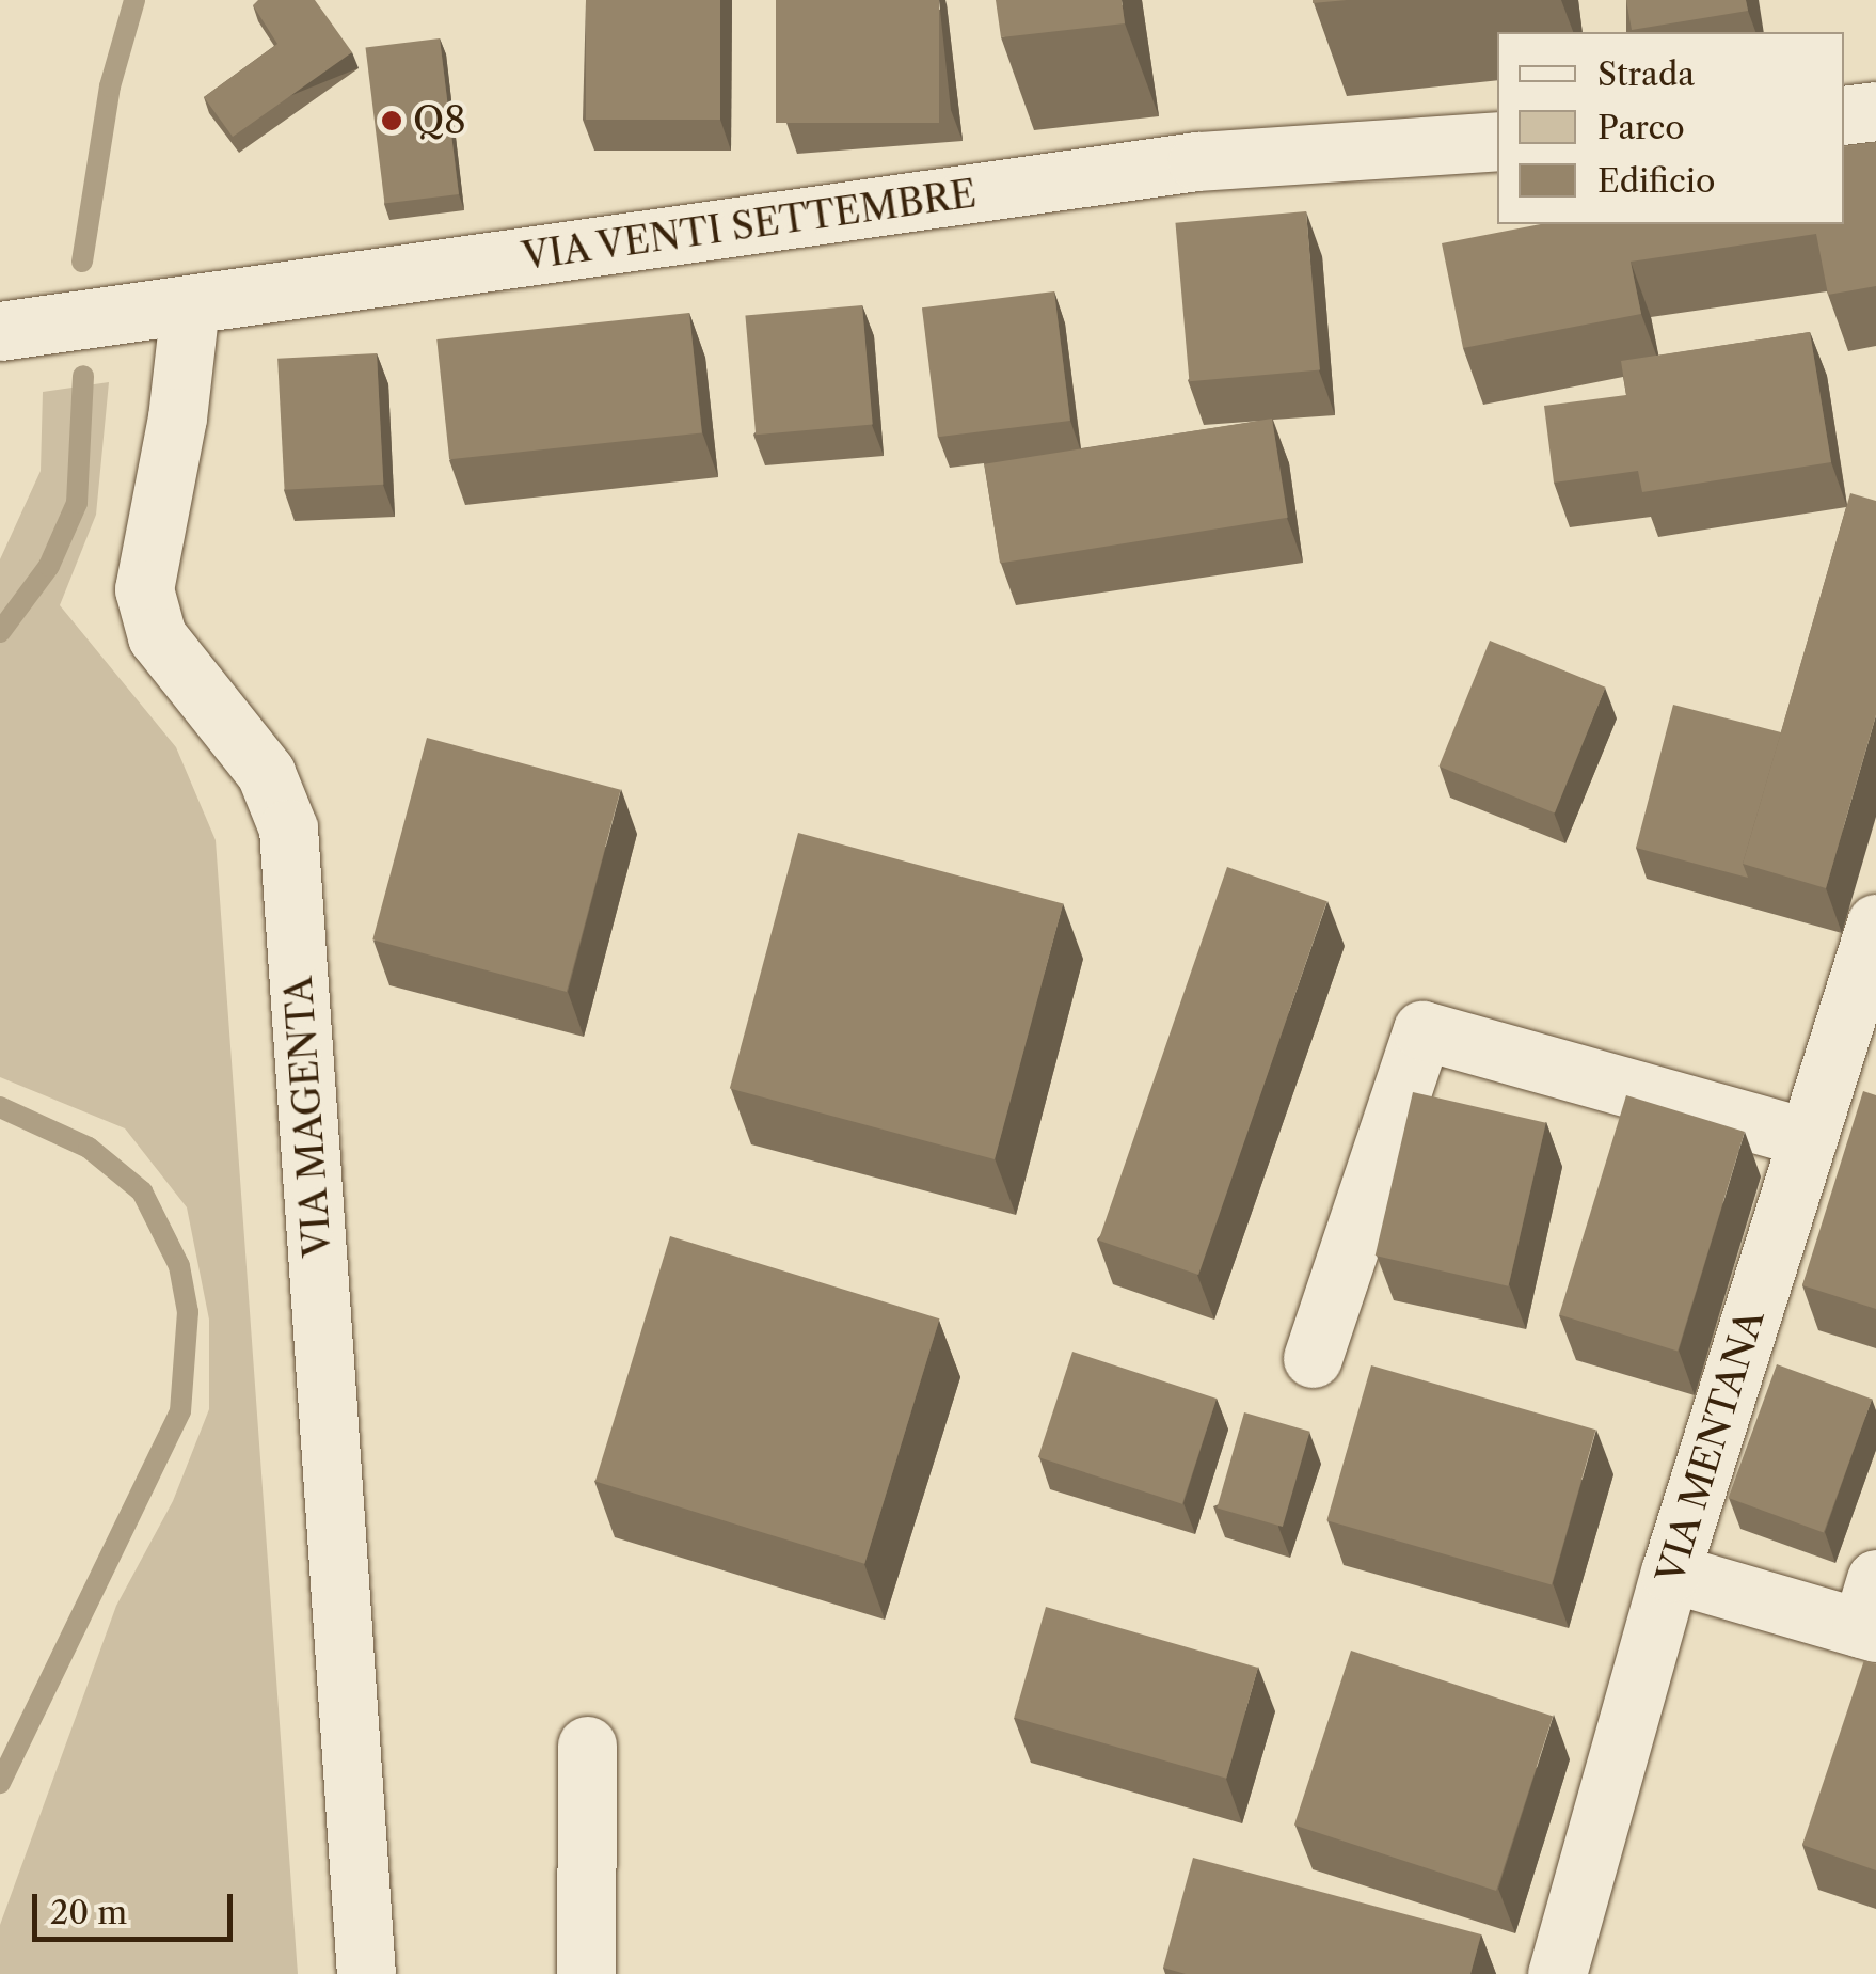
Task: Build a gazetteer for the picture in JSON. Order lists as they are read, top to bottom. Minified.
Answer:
{"streets":{"street":["VIA VENTI SETTEMBRE","VIA MAGENTA","VIA MENTANA"]},"crossings":[["VIA VENTI SETTEMBRE","VIA MAGENTA"]],"places":["Q8"],"legend":["Strada","Parco","Edificio"],"scale_bar":"20 m"}
